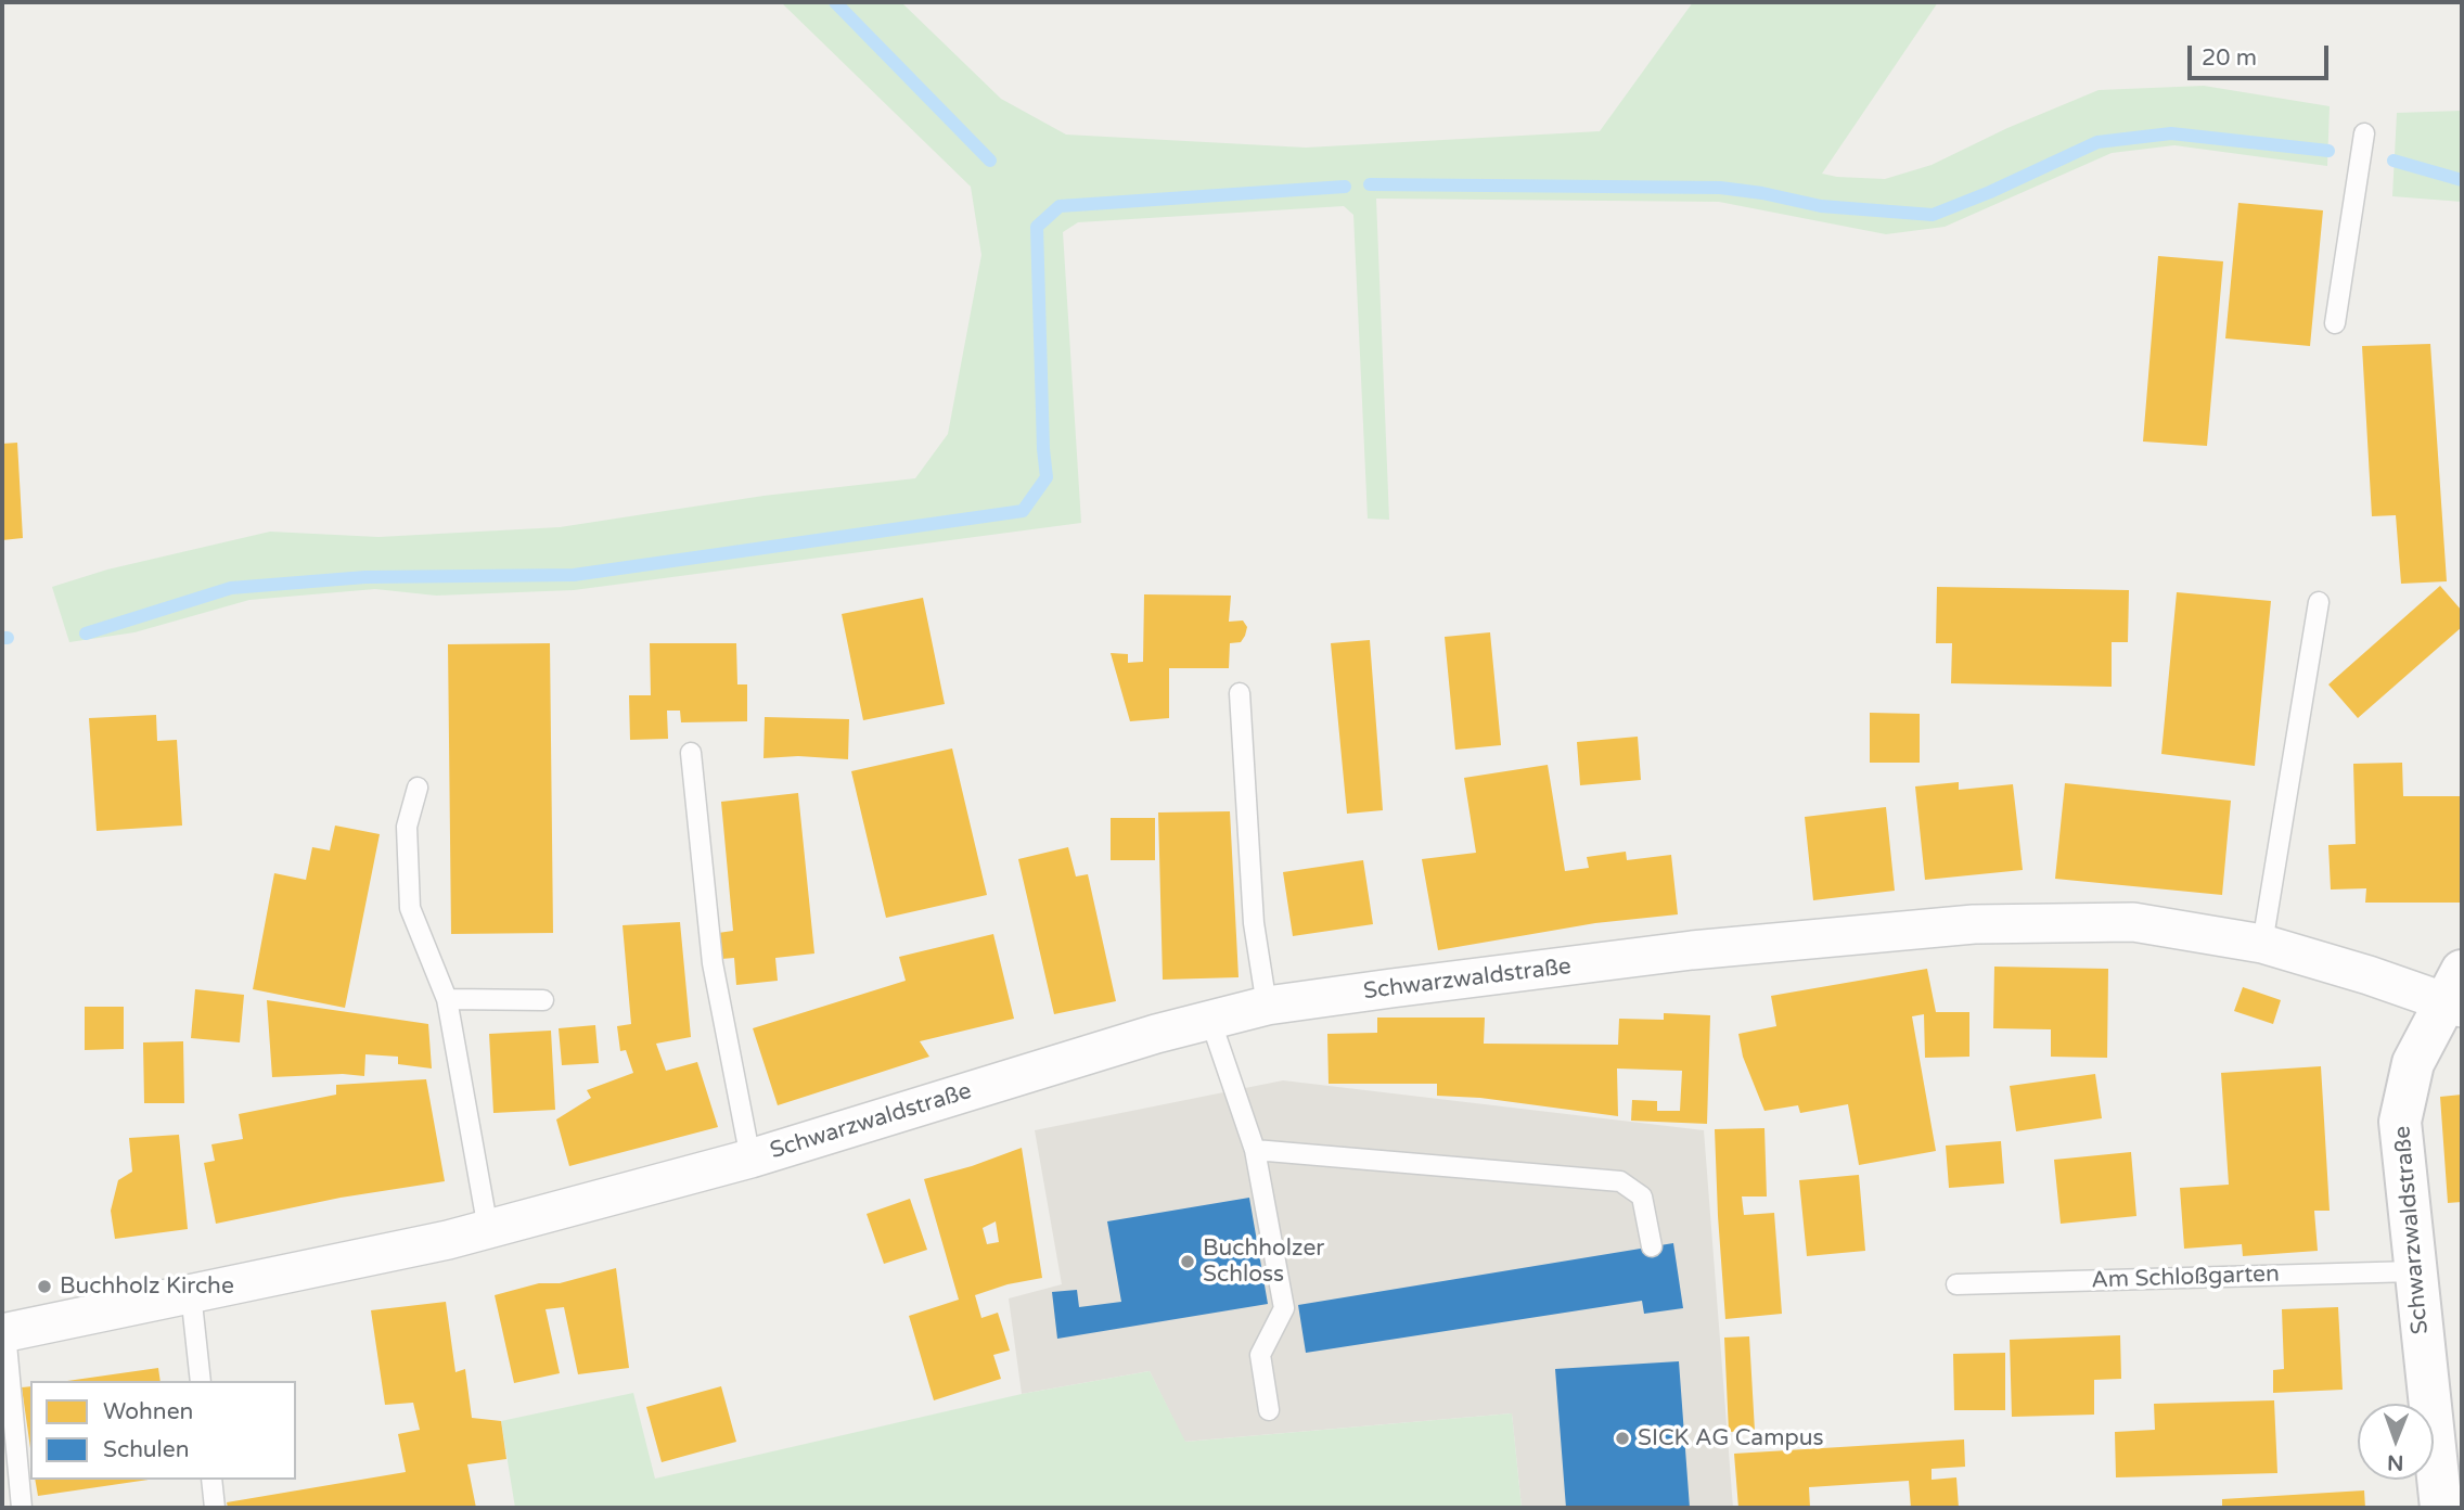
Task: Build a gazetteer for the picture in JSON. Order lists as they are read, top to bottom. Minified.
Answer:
{"streets":{"street":["Schwarzwaldstraße"],"lane":["Am Schloßgarten"]},"crossings":[["Schwarzwaldstraße","Am Schloßgarten"]],"places":["Buchholzer Schloss","Buchholz Kirche","SICK AG Campus"],"legend":["Wohnen","Schulen"],"scale_bar":"20 m","north":"bottom"}
